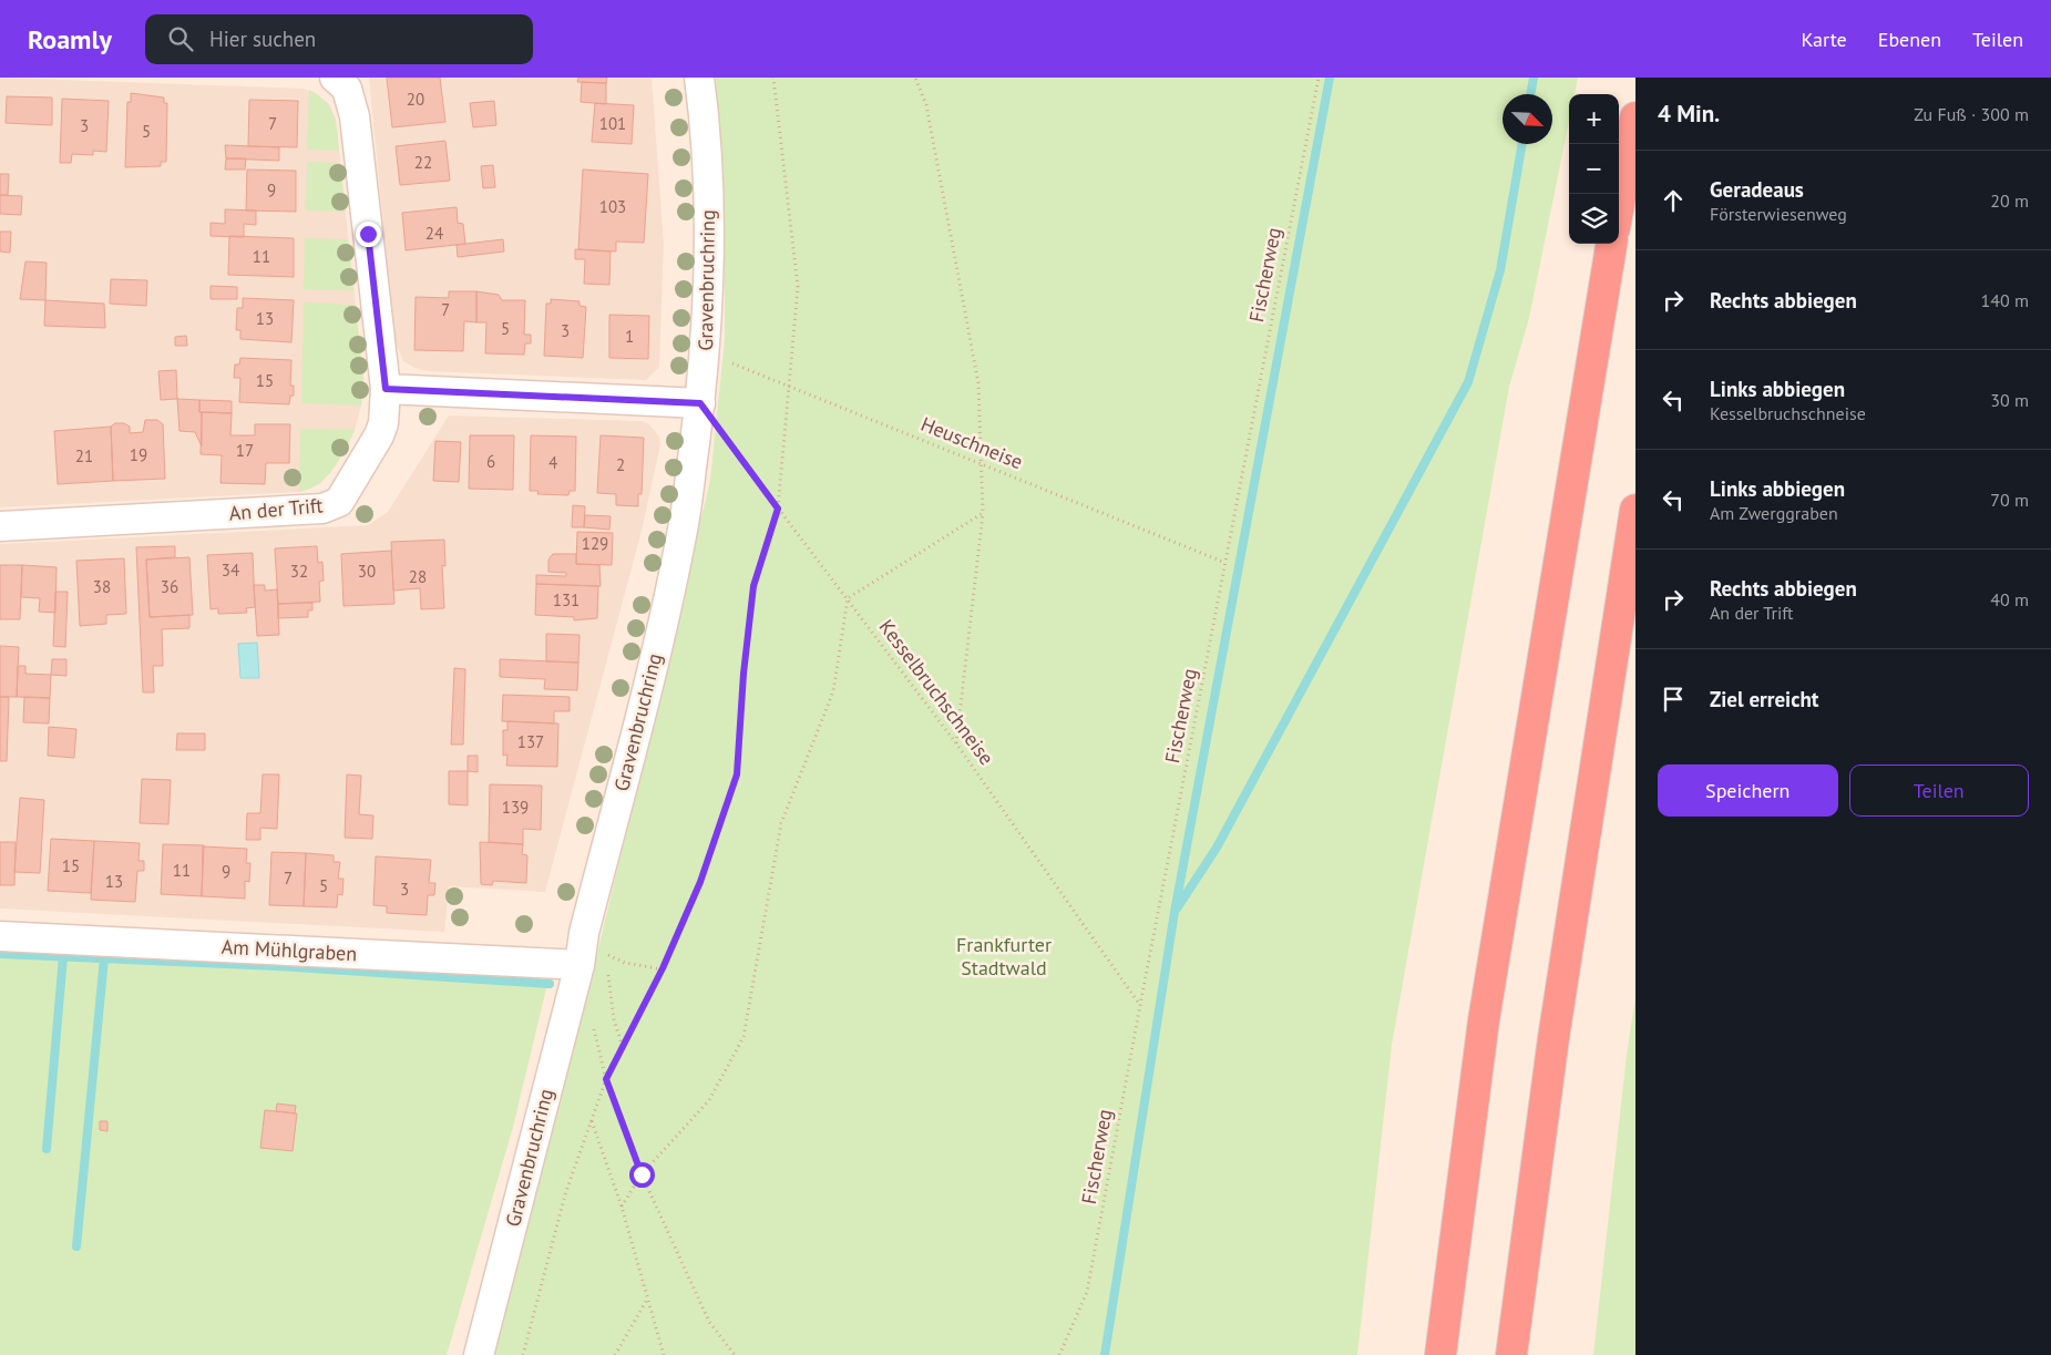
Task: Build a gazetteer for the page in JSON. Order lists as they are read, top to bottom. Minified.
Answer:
{"streets":{"street":["Gravenbruchring","An der Trift","Am Mühlgraben"],"path":["Fischerweg","Heuschneise","Kesselbruchschneise"]},"crossings":[["Fischerweg","Heuschneise"],["Fischerweg","Kesselbruchschneise"],["Gravenbruchring","Heuschneise"],["Gravenbruchring","Kesselbruchschneise"],["Gravenbruchring","Am Mühlgraben"]],"parks":["Frankfurter Stadtwald"],"house_numbers":["20","7","101","3","5","22","9","103","24","11","7","13","5","3","1","15","17","19","21","6","4","2","129","34","32","30","28","38","36","131","137","139","15","11","9","7","13","5","3"],"north":"bottom right","page":{"header":"Roamly","search":"Hier suchen","nav":["Karte","Ebenen","Teilen"],"heading":["4 Min.","Zu Fuß · 300 m"],"map_buttons":["+","−"],"list":[["Geradeaus","Försterwiesenweg","20 m"],["Rechts abbiegen","140 m"],["Links abbiegen","Kesselbruchschneise","30 m"],["Links abbiegen","Am Zwerggraben","70 m"],["Rechts abbiegen","An der Trift","40 m"],"Ziel erreicht"],"buttons":["Speichern","Teilen"]}}
